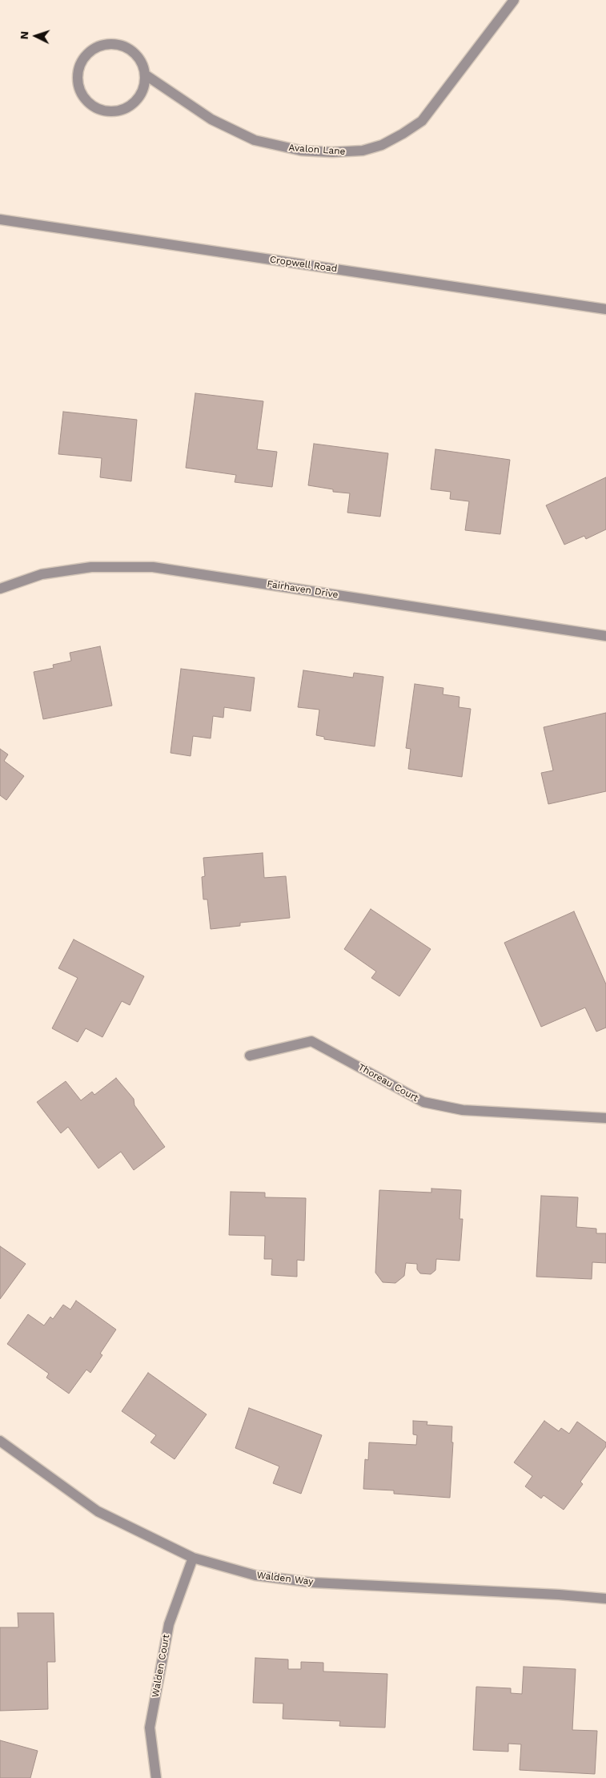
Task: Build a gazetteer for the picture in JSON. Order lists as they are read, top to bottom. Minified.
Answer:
{"streets":{"street":["Avalon Lane","Cropwell Road","Fairhaven Drive","Thoreau Court","Walden Way","Walden Court"]},"crossings":[["Walden Way","Walden Court"]],"north":"left"}
